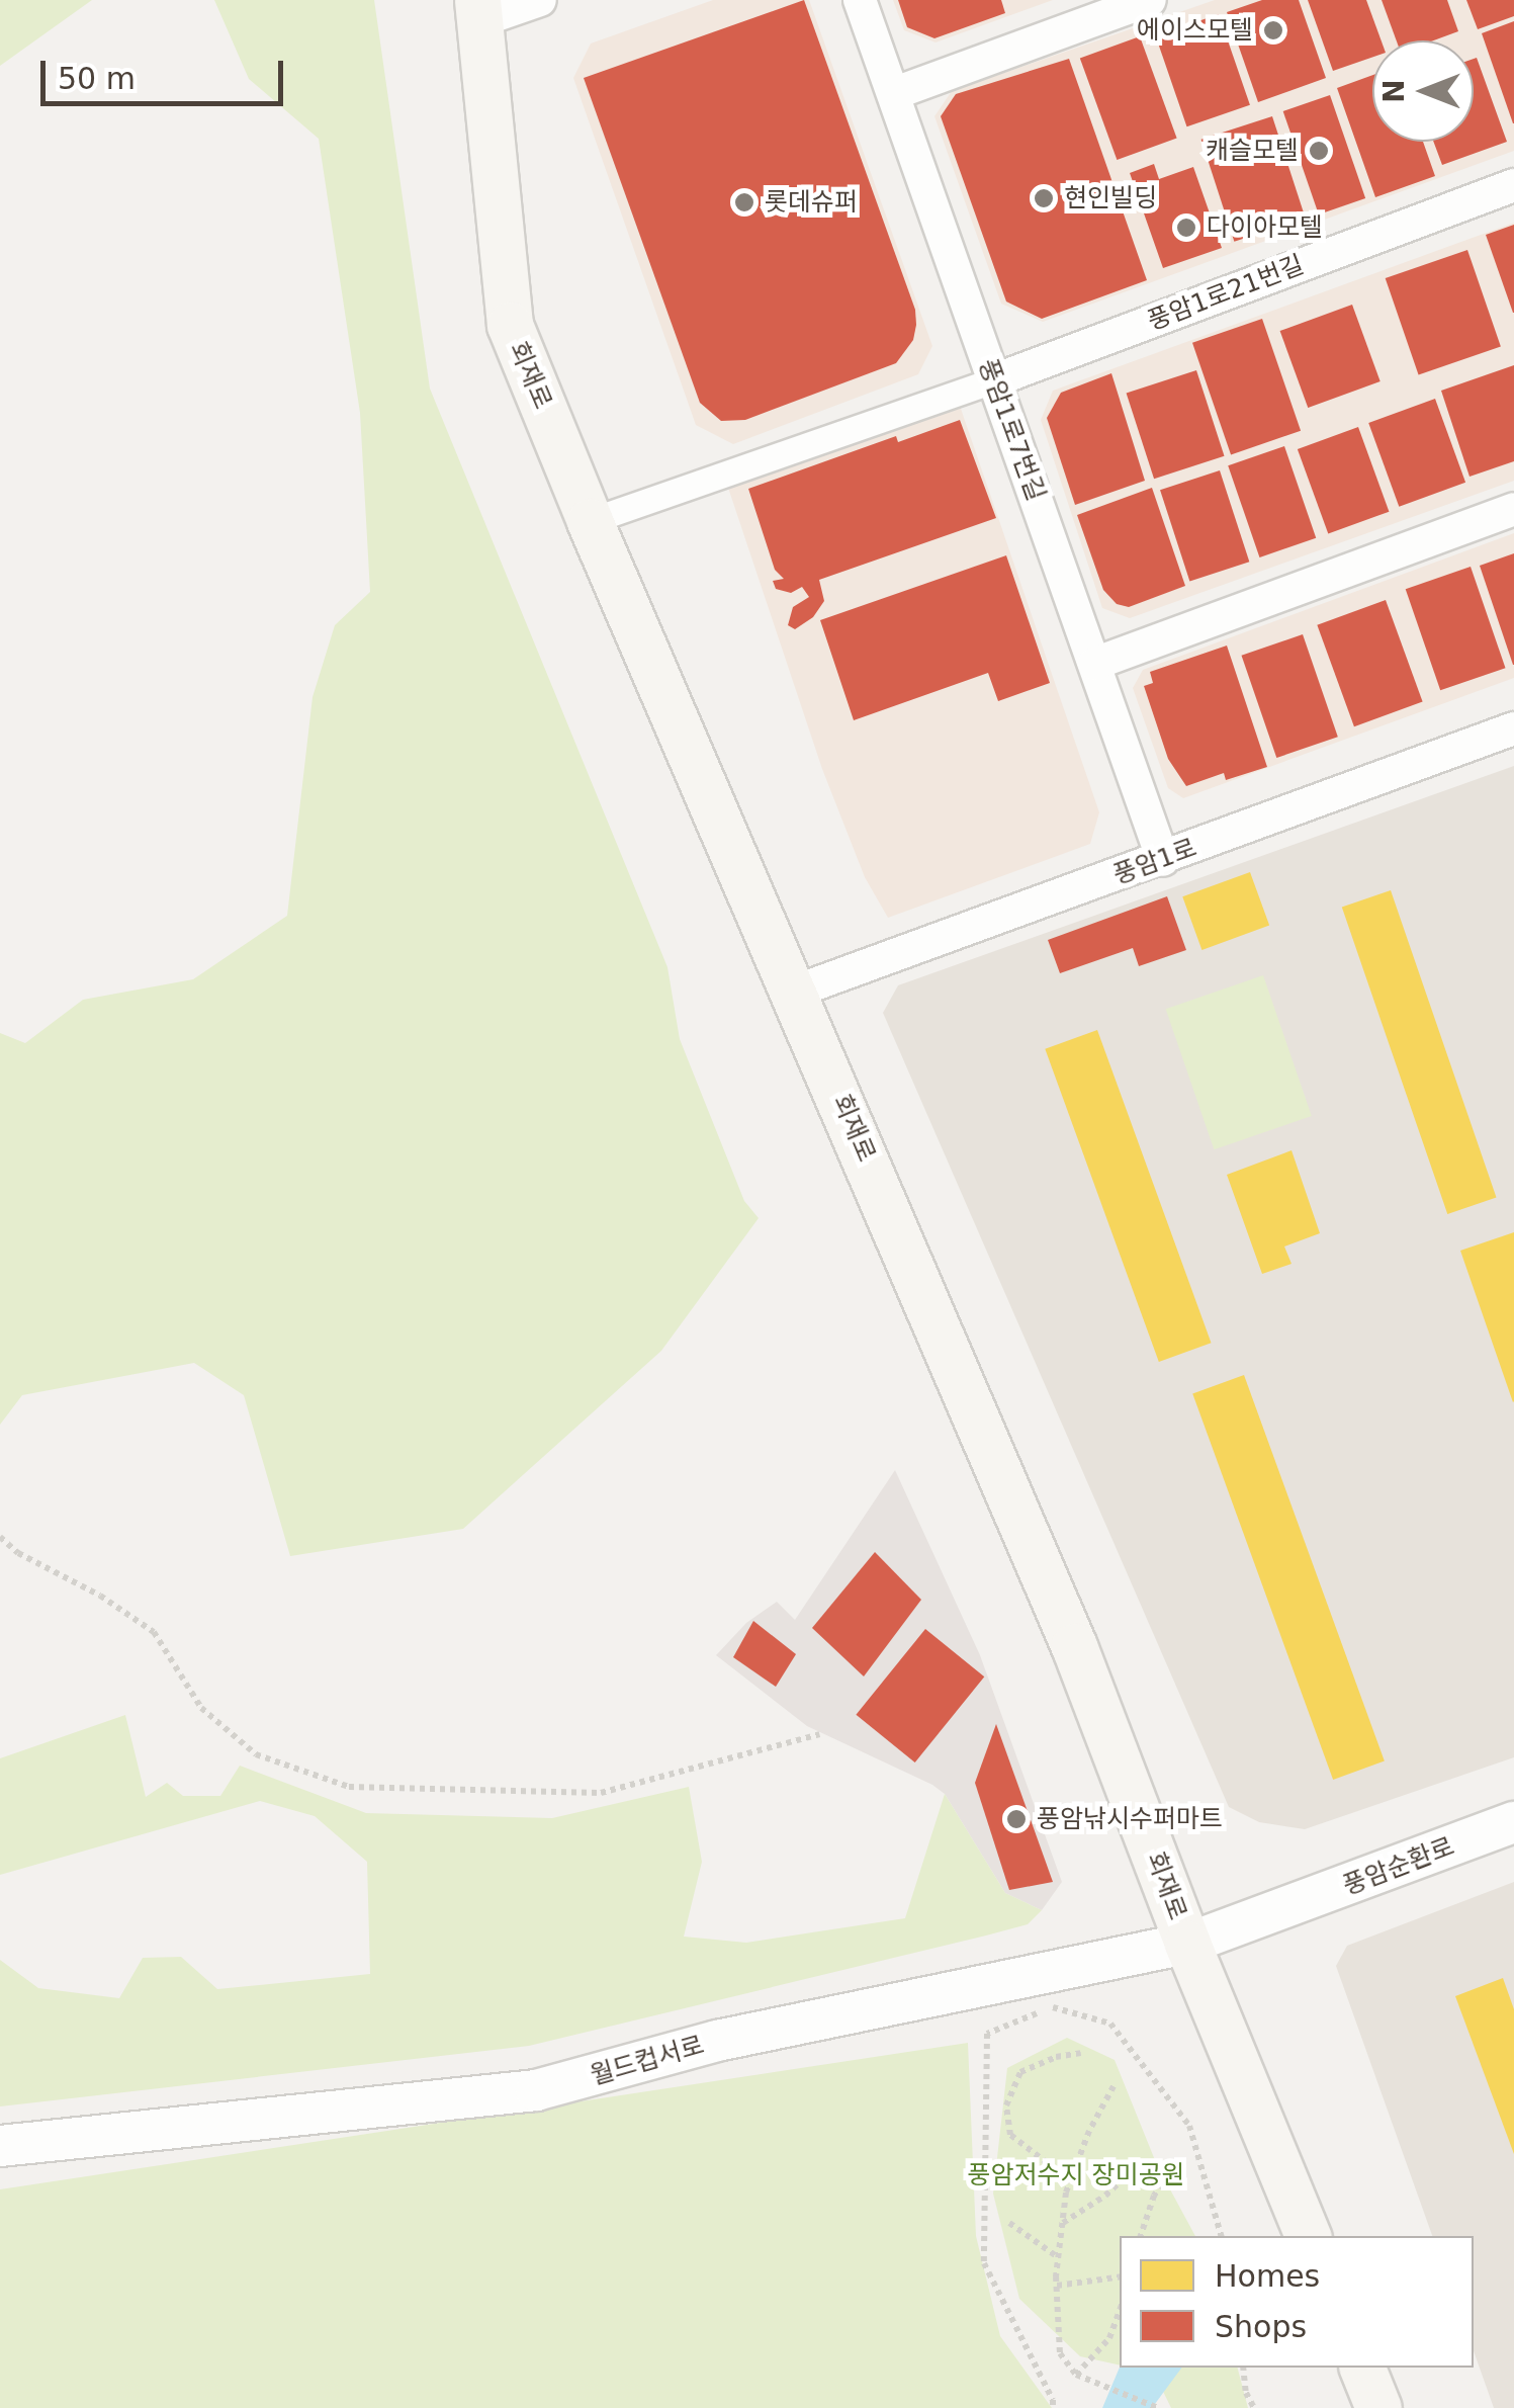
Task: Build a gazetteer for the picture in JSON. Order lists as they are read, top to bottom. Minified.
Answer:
{"streets":{"main road":["회재로"],"street":["풍암1로21번길","풍암1로7번길","풍암1로","풍암순환로","월드컵서로"]},"crossings":[["풍암1로21번길","풍암1로7번길"],["회재로","풍암1로"],["회재로","월드컵서로"],["풍암1로7번길","풍암1로"],["풍암순환로","월드컵서로"]],"parks":["풍암저수지 장미공원"],"places":["에이스모텔","캐슬모텔","현인빌딩","롯데슈퍼","다이아모텔","풍암낚시수퍼마트"],"legend":["Homes","Shops"],"scale_bar":"50 m","north":"left"}
